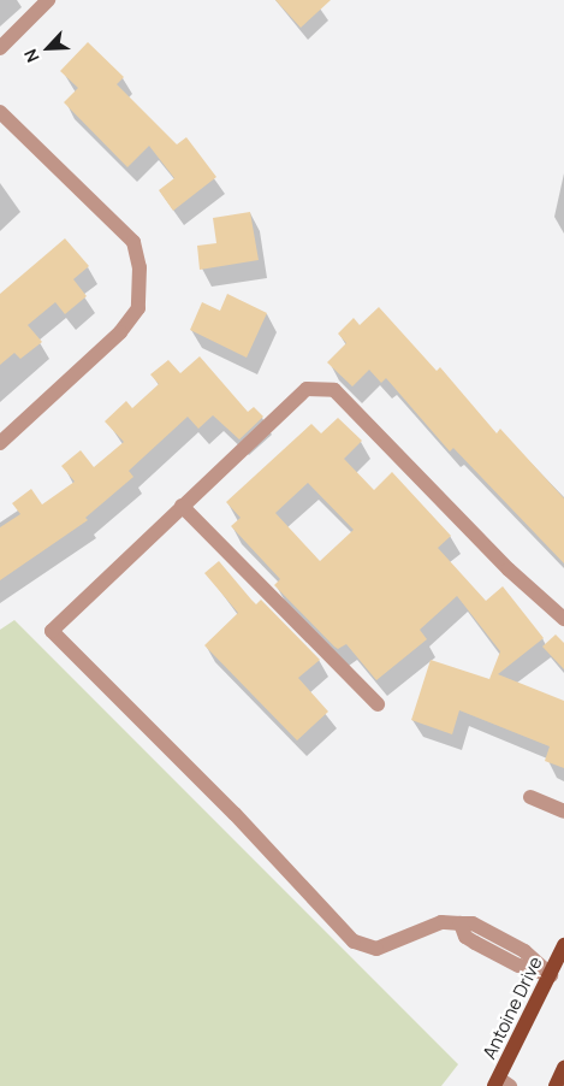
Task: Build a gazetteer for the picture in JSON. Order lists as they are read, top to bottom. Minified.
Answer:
{"streets":{"main road":["Antoine Drive"]},"north":"bottom left"}
